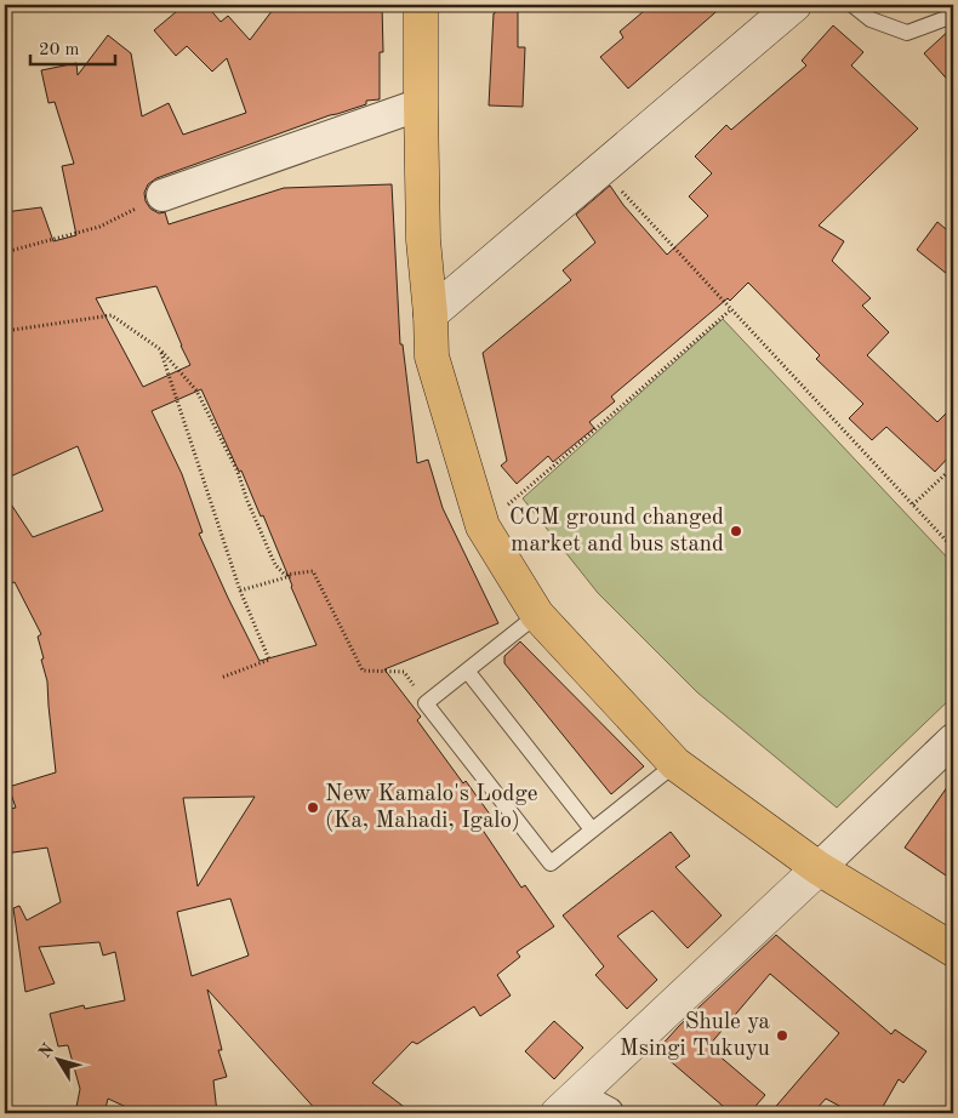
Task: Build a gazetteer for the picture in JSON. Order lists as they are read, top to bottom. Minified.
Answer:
{"places":["CCM ground changed market and bus stand","New Kamalo's Lodge (Ka, Mahadi, Igalo)","Shule ya Msingi Tukuyu"],"scale_bar":"20 m","north":"top left"}
